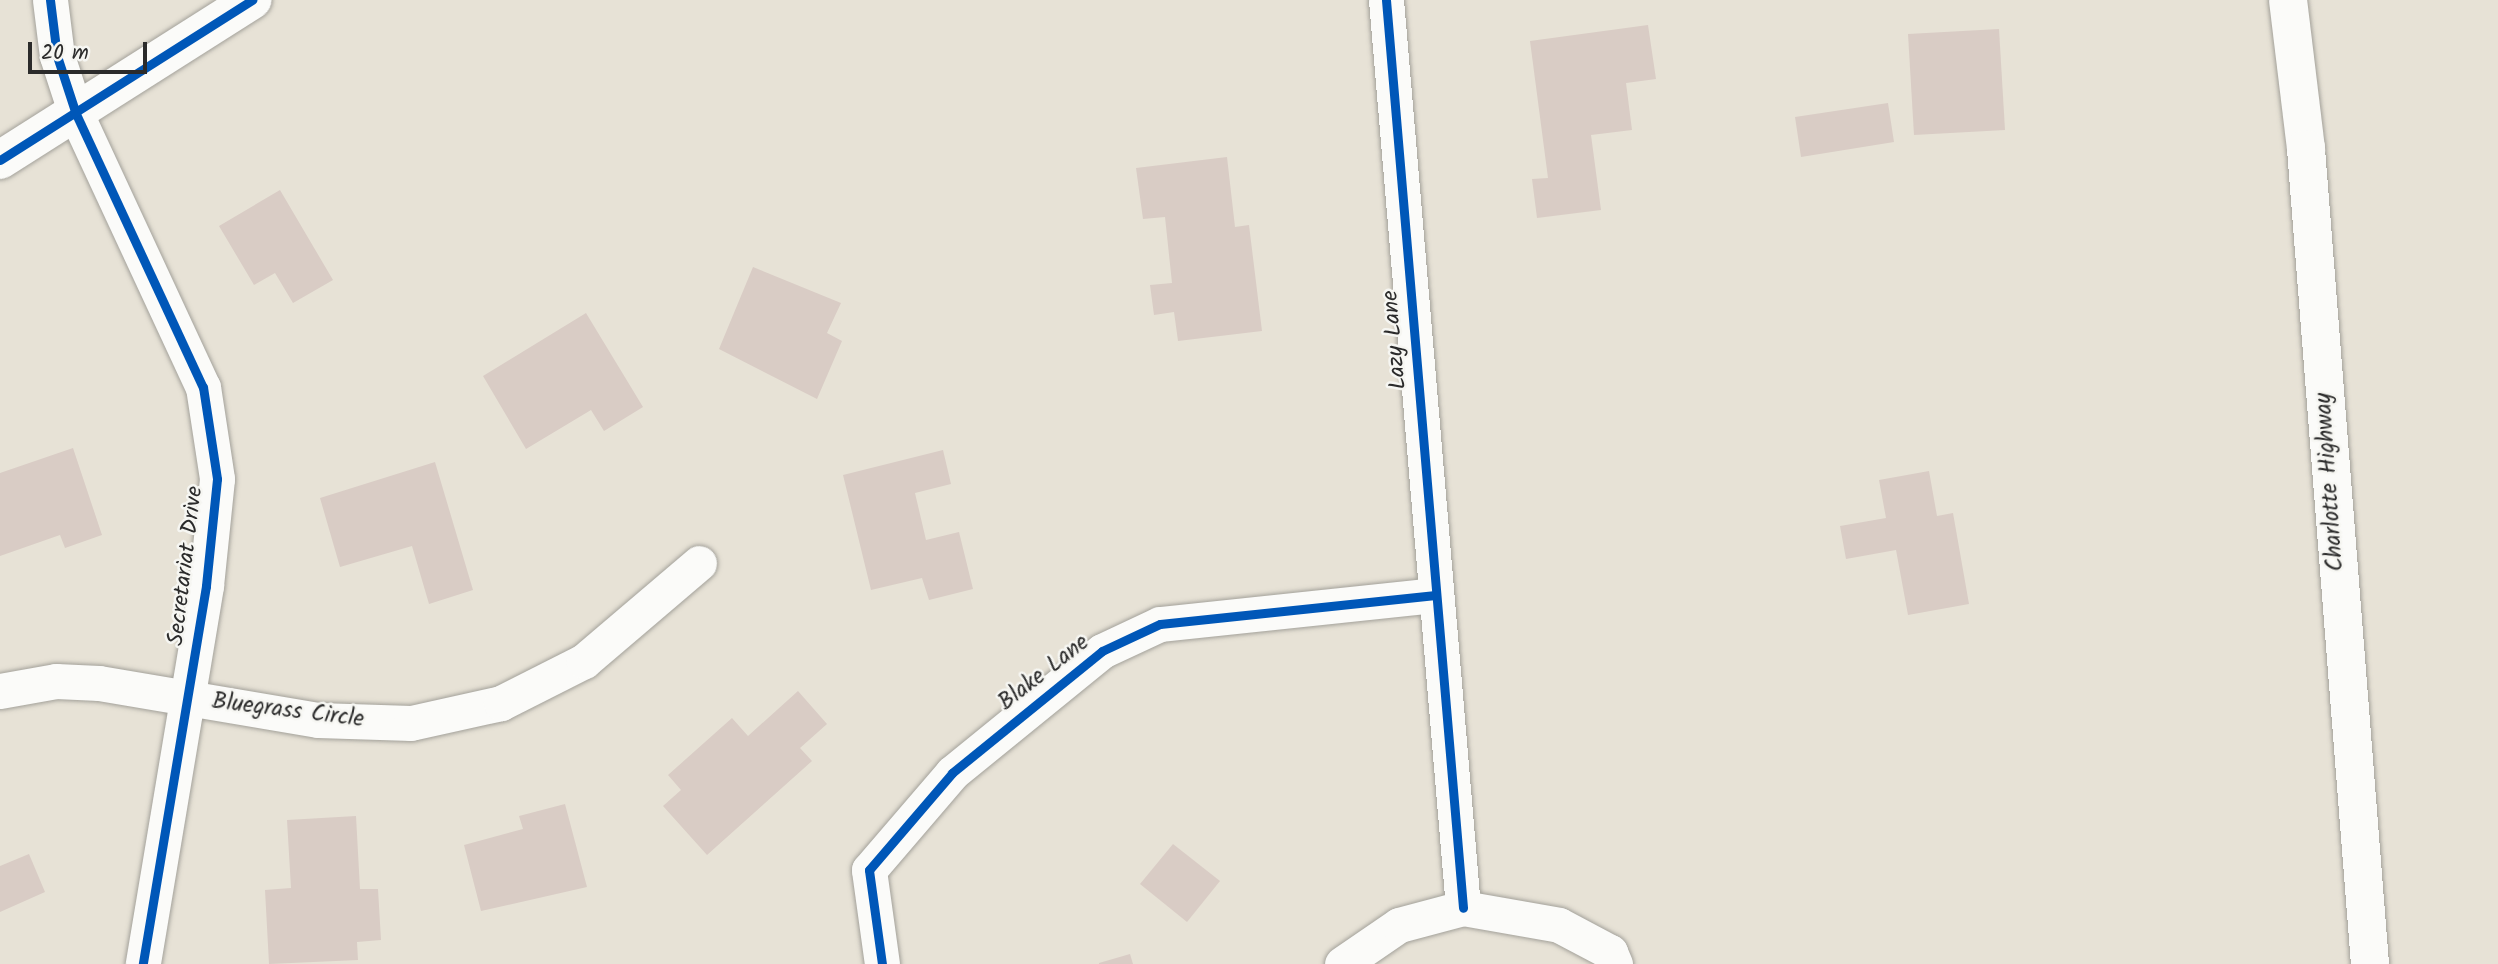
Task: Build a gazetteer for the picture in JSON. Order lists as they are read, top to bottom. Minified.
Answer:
{"streets":{"main road":["Charlotte Highway"],"street":["Lazy Lane","Secretariat Drive","Blake Lane","Bluegrass Circle"]},"crossings":[["Lazy Lane","Blake Lane"],["Secretariat Drive","Bluegrass Circle"]],"scale_bar":"20 m"}
